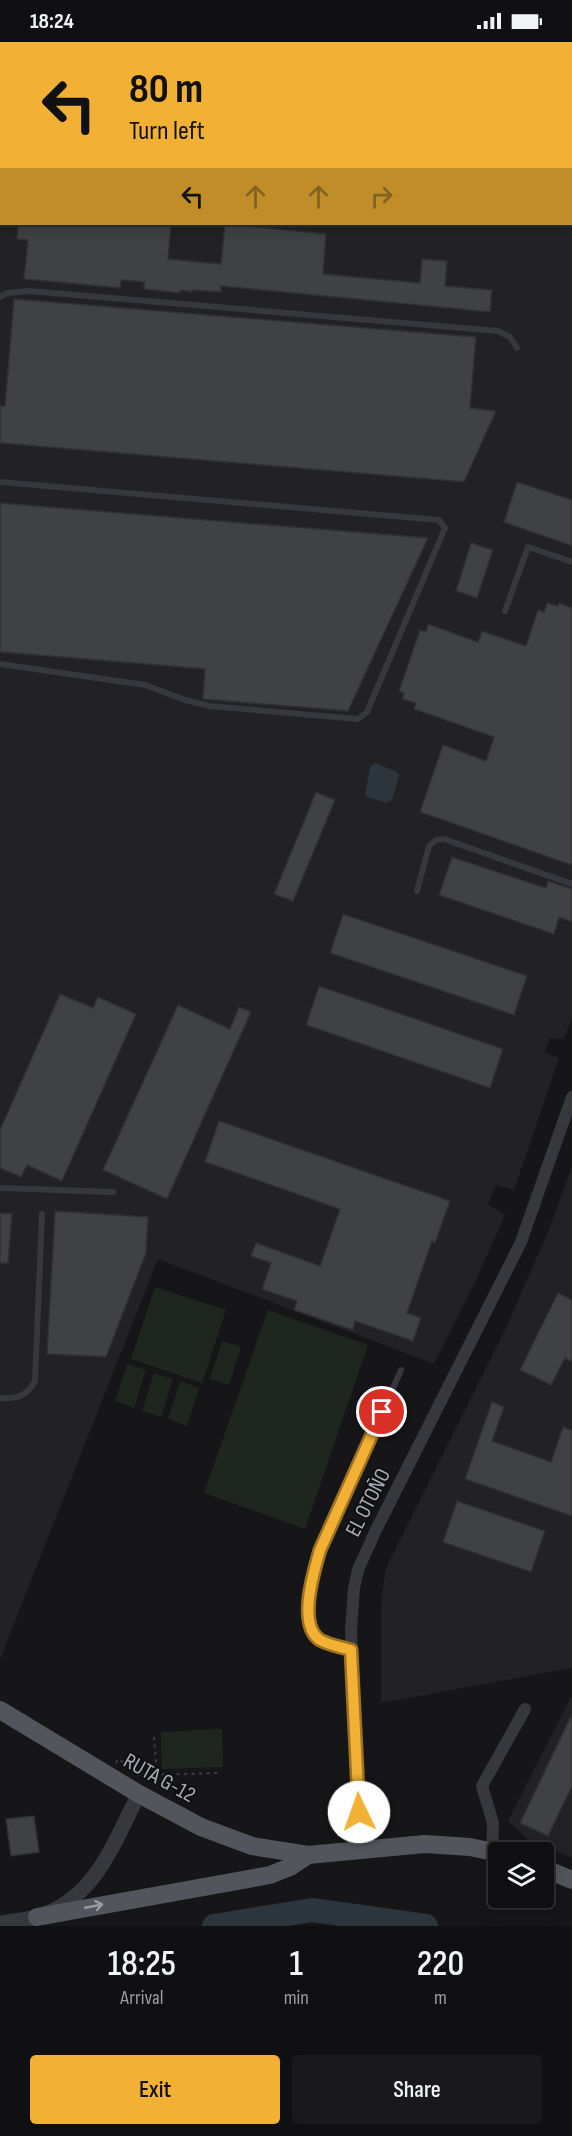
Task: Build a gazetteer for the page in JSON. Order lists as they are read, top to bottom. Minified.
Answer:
{"streets":{"main road":["RUTA G-12"],"street":["EL OTOÑO"]},"page":{"status":"18:24","turn":["80 m","Turn left"],"eta":["18:25","Arrival","1","min","220","m"],"buttons":["Exit","Share"]}}
